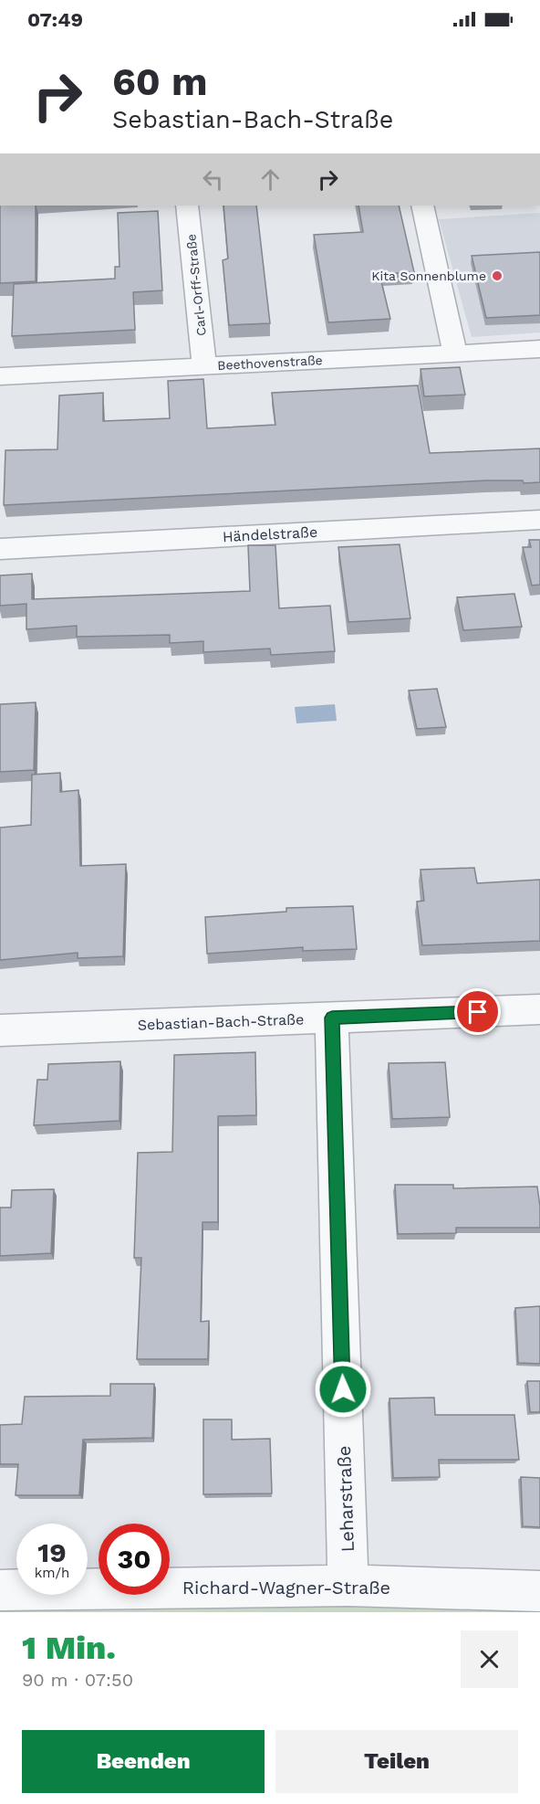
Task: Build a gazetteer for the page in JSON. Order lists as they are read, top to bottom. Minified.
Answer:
{"streets":{"street":["Carl-Orff-Straße","Beethovenstraße","Händelstraße","Sebastian-Bach-Straße","Leharstraße","Richard-Wagner-Straße"]},"crossings":[["Carl-Orff-Straße","Beethovenstraße"],["Sebastian-Bach-Straße","Leharstraße"],["Leharstraße","Richard-Wagner-Straße"]],"places":["Kita Sonnenblume"],"page":{"status":"07:49","turn":["60 m","Sebastian-Bach-Straße"],"speed":"19 km/h","limit":"30","heading":["1 Min.","90 m · 07:50"],"buttons":["Beenden","Teilen"]}}
